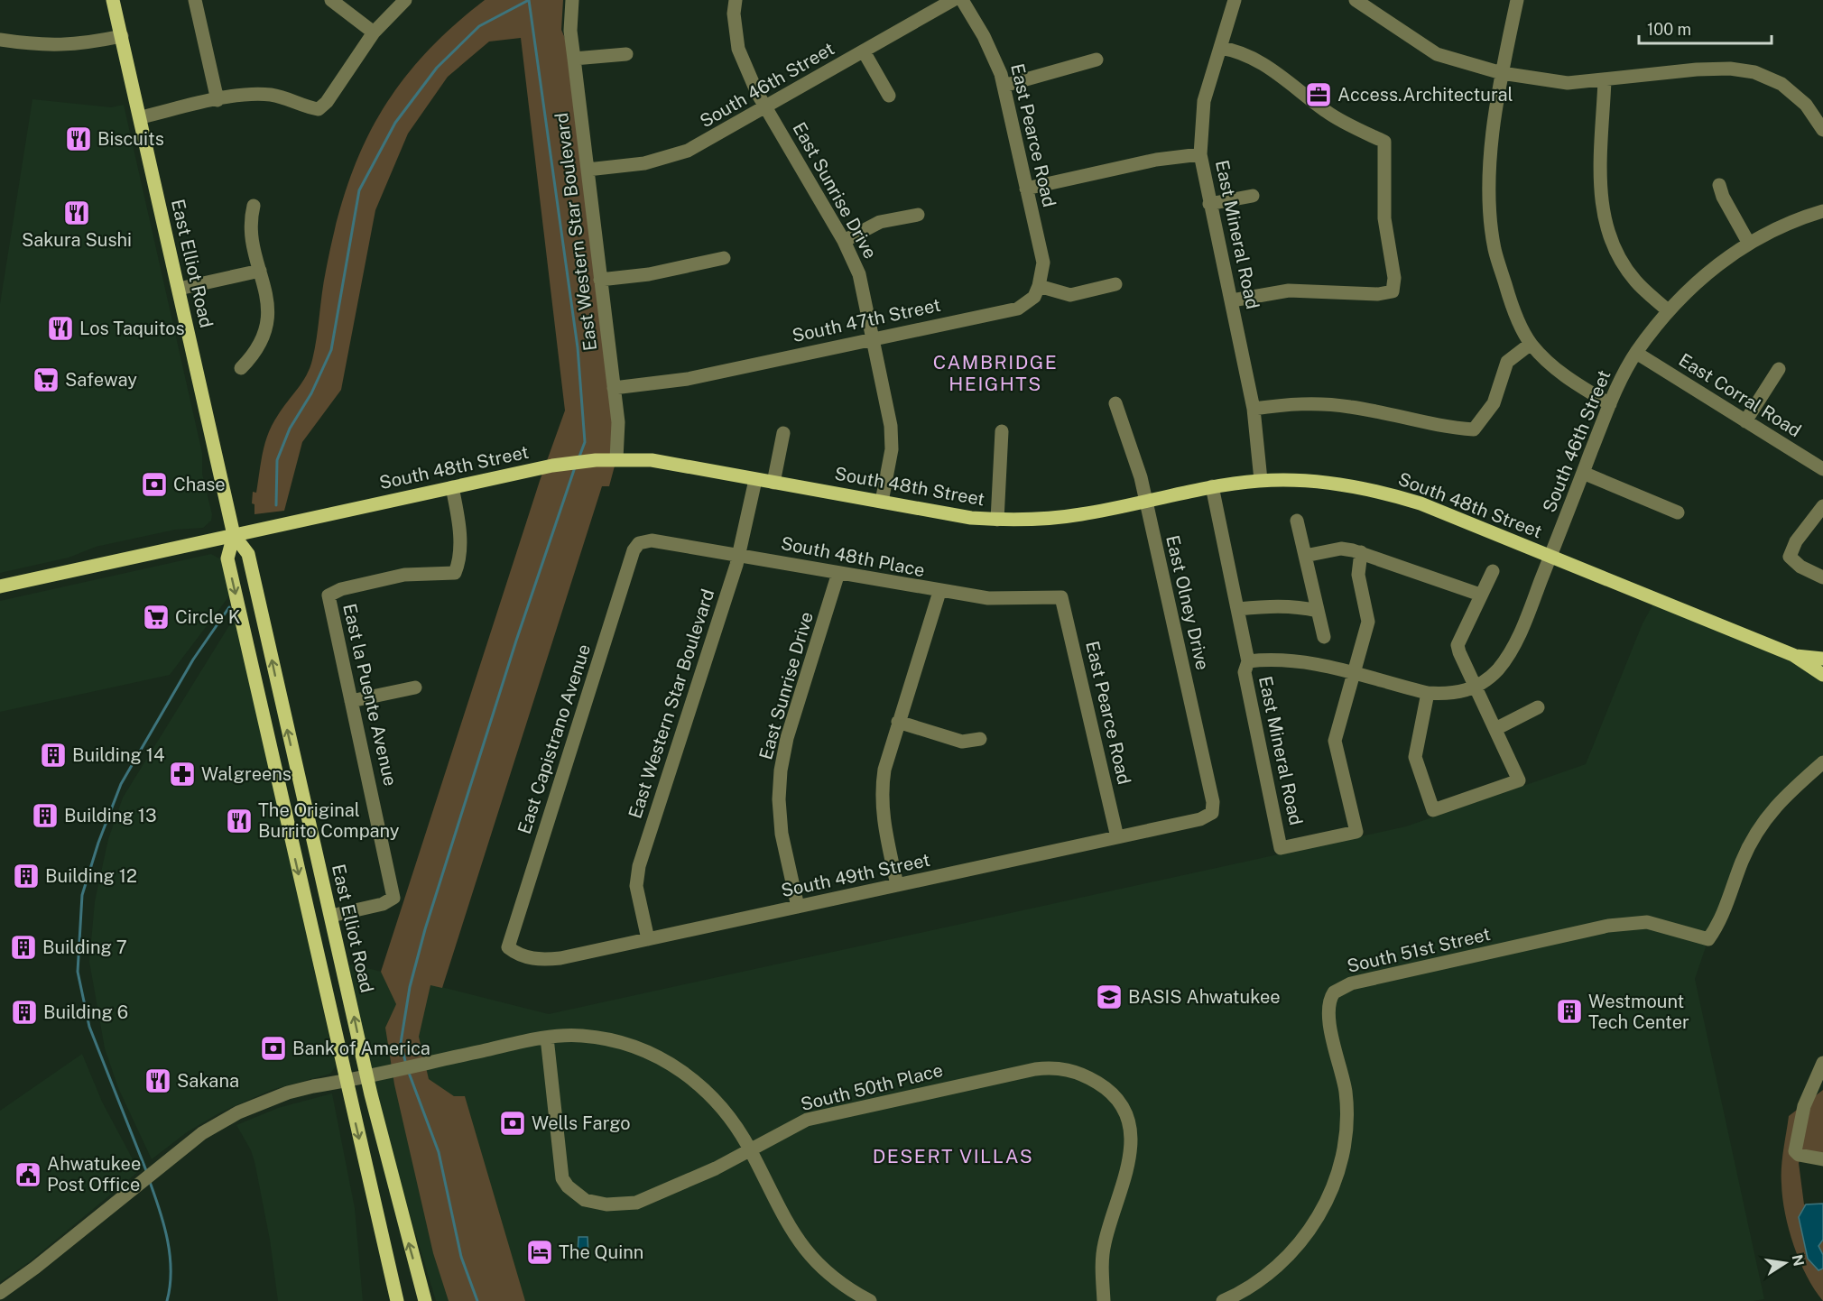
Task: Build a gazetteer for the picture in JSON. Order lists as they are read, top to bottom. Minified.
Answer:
{"streets":{"main road":["East Elliot Road","South 48th Street"],"street":["South 46th Street","East Pearce Road","East Sunrise Drive","East Western Star Boulevard","East Mineral Road","South 47th Street","East Corral Road","South 48th Place","East Olney Drive","East la Puente Avenue","East Capistrano Avenue","South 49th Street","South 51st Street","South 50th Place"]},"crossings":[["South 46th Street","East Sunrise Drive"],["South 46th Street","East Western Star Boulevard"],["South 46th Street","East Corral Road"],["South 46th Street","South 48th Street"],["East Pearce Road","South 47th Street"],["East Pearce Road","South 48th Place"],["East Pearce Road","South 49th Street"],["East Sunrise Drive","South 47th Street"],["East Sunrise Drive","South 48th Street"],["East Sunrise Drive","South 48th Place"],["East Sunrise Drive","South 49th Street"],["East Western Star Boulevard","South 47th Street"],["East Western Star Boulevard","South 48th Street"],["East Western Star Boulevard","South 48th Place"],["East Western Star Boulevard","South 49th Street"],["East Mineral Road","South 48th Street"],["East Elliot Road","South 48th Street"],["East Elliot Road","East la Puente Avenue"],["South 48th Street","East Olney Drive"],["South 48th Street","East la Puente Avenue"],["South 48th Place","East Capistrano Avenue"],["East Olney Drive","South 49th Street"],["East Capistrano Avenue","South 49th Street"]],"districts":["CAMBRIDGE HEIGHTS","DESERT VILLAS"],"places":{"office":["Access.Architectural"],"restaurant":["Biscuits","Sakura Sushi","Los Taquitos","The Original Burrito Company","Sakana"],"supermarket":["Safeway","Circle K"],"bank":["Chase","Bank of America","Wells Fargo"],"building":["Building 14","Building 13","Building 12","Building 7","Westmount Tech Center","Building 6"],"pharmacy":["Walgreens"],"school or university":["BASIS Ahwatukee"],"public building":["Ahwatukee Post Office"],"hotel":["The Quinn"]},"scale_bar":"100 m","north":"right"}
